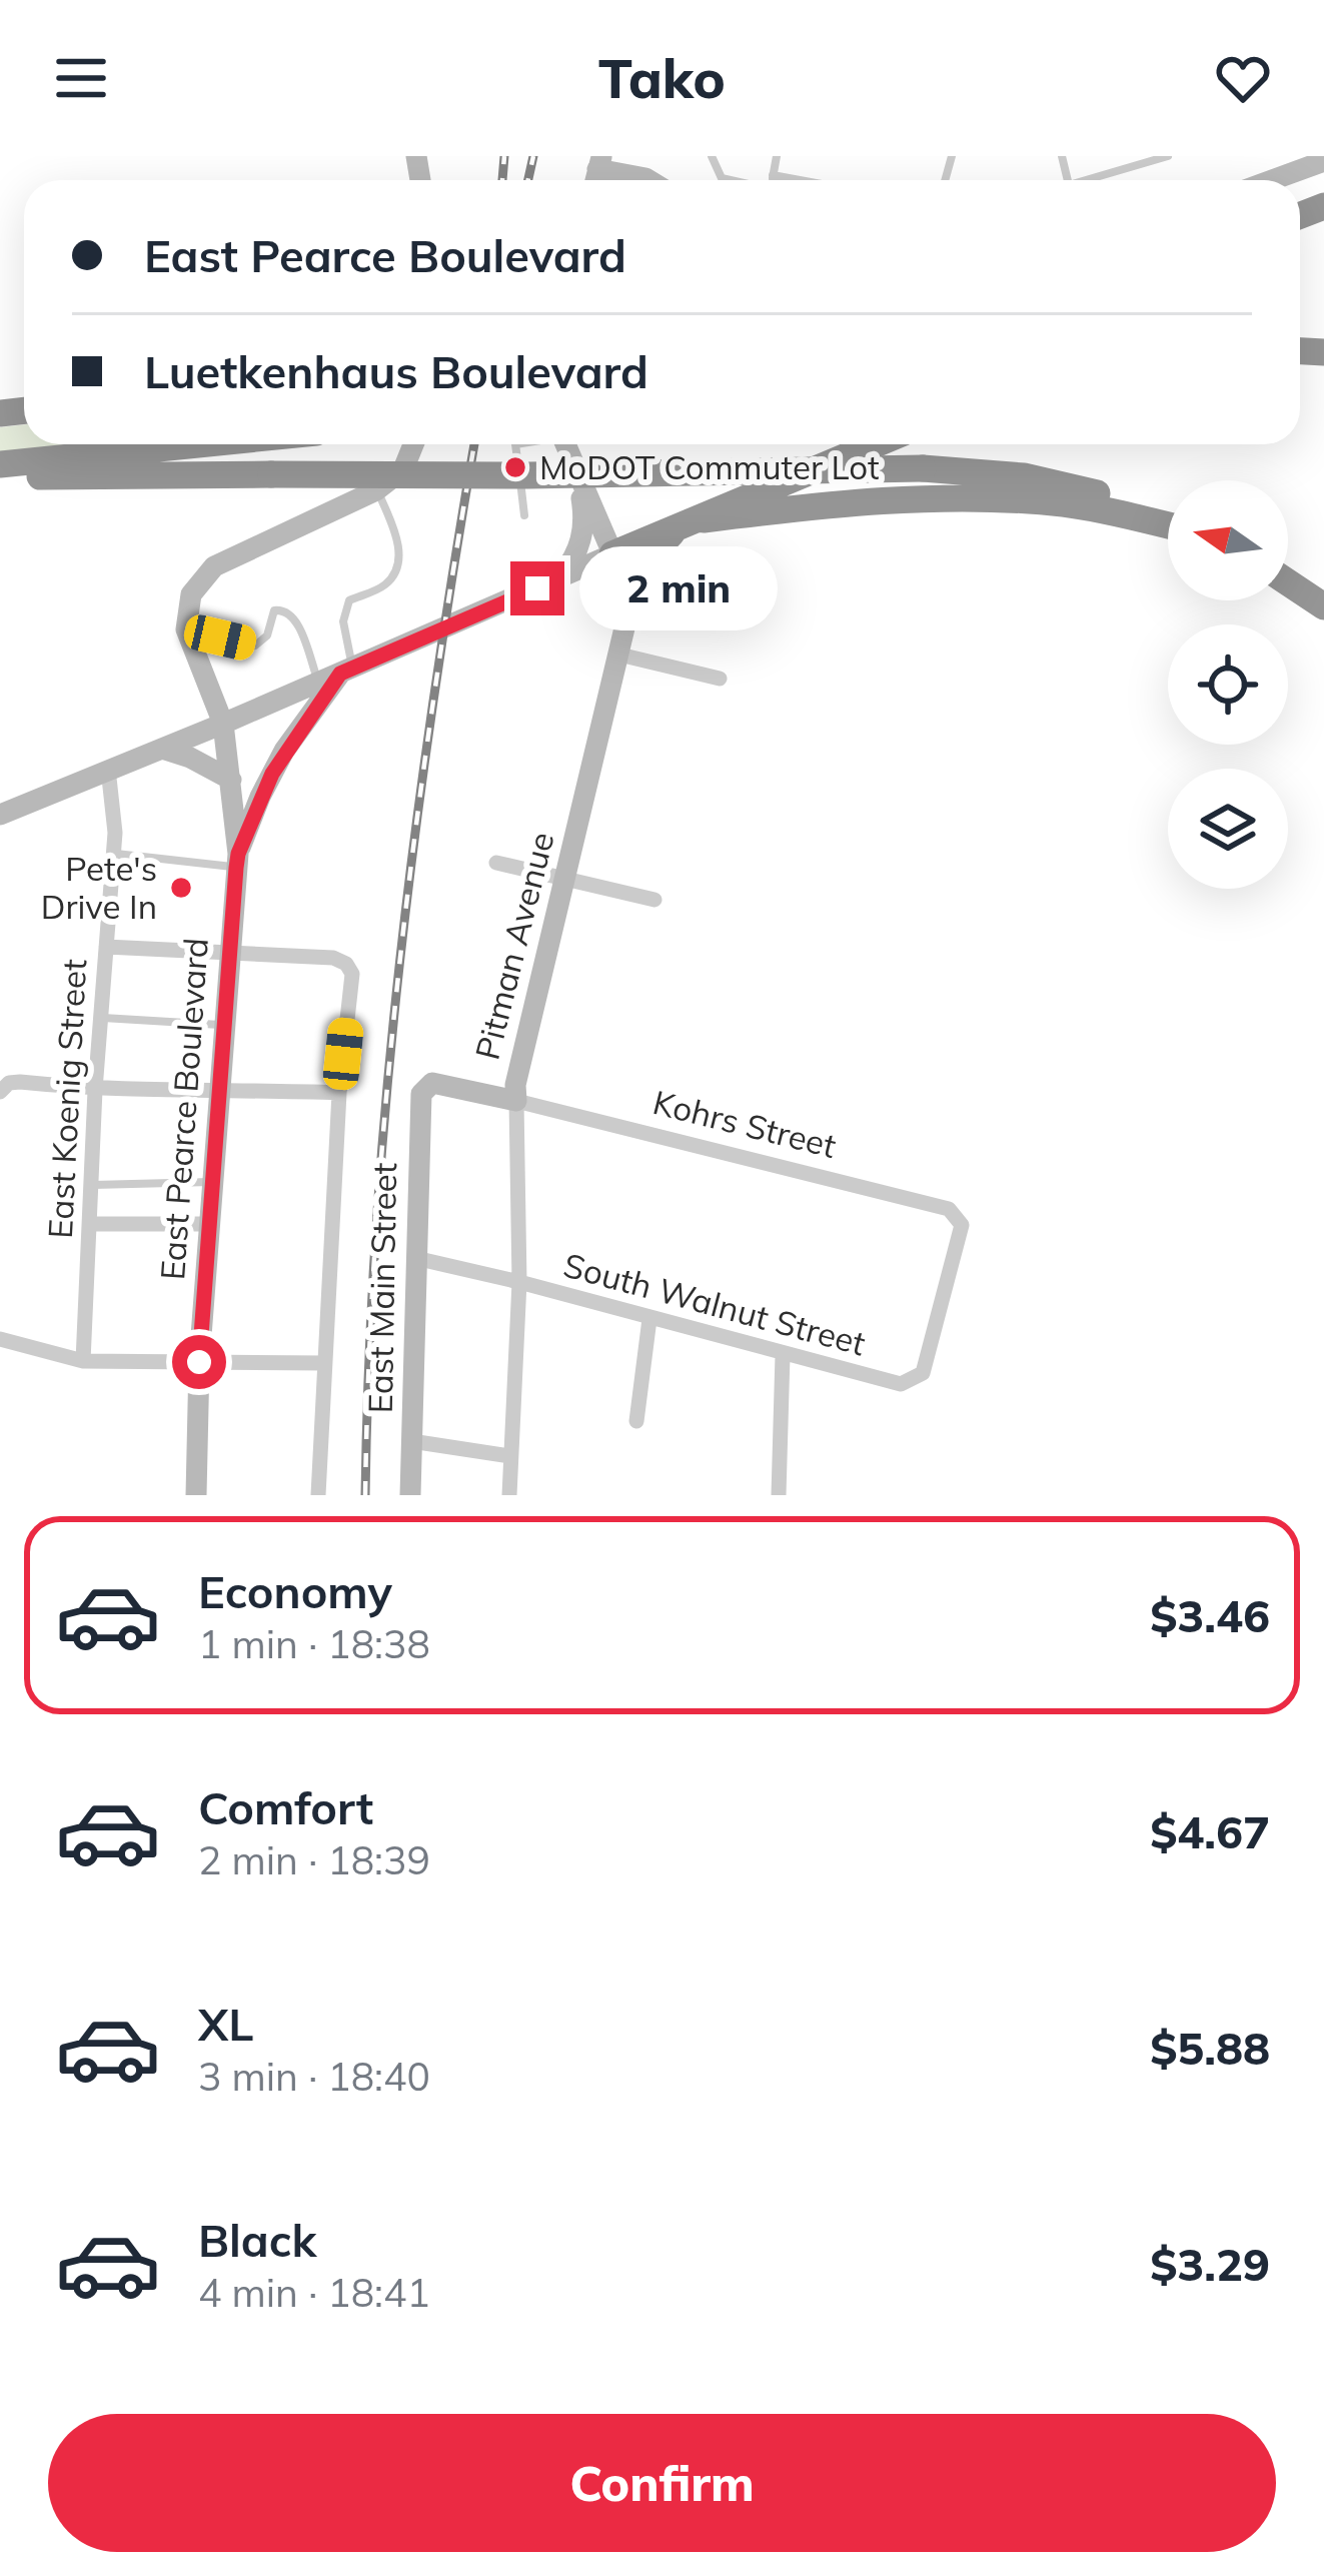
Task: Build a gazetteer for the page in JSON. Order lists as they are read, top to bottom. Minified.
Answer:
{"streets":{"street":["Pitman Avenue","East Koenig Street","East Pearce Boulevard","Kohrs Street","East Main Street","South Walnut Street"]},"crossings":[["Pitman Avenue","Kohrs Street"],["Pitman Avenue","South Walnut Street"],["Kohrs Street","East Main Street"],["Kohrs Street","South Walnut Street"],["East Main Street","South Walnut Street"]],"places":["MoDOT Commuter Lot","Pete's Drive In"],"north":"left","page":{"header":"Tako","banner":["East Pearce Boulevard","Luetkenhaus Boulevard"],"bubble":"2 min","list":[{"name":"Economy","note":"1 min · 18:38","value":"$3.46"},{"name":"Comfort","note":"2 min · 18:39","value":"$4.67"},{"name":"XL","note":"3 min · 18:40","value":"$5.88"},{"name":"Black","note":"4 min · 18:41","value":"$3.29"}],"buttons":"Confirm"}}
